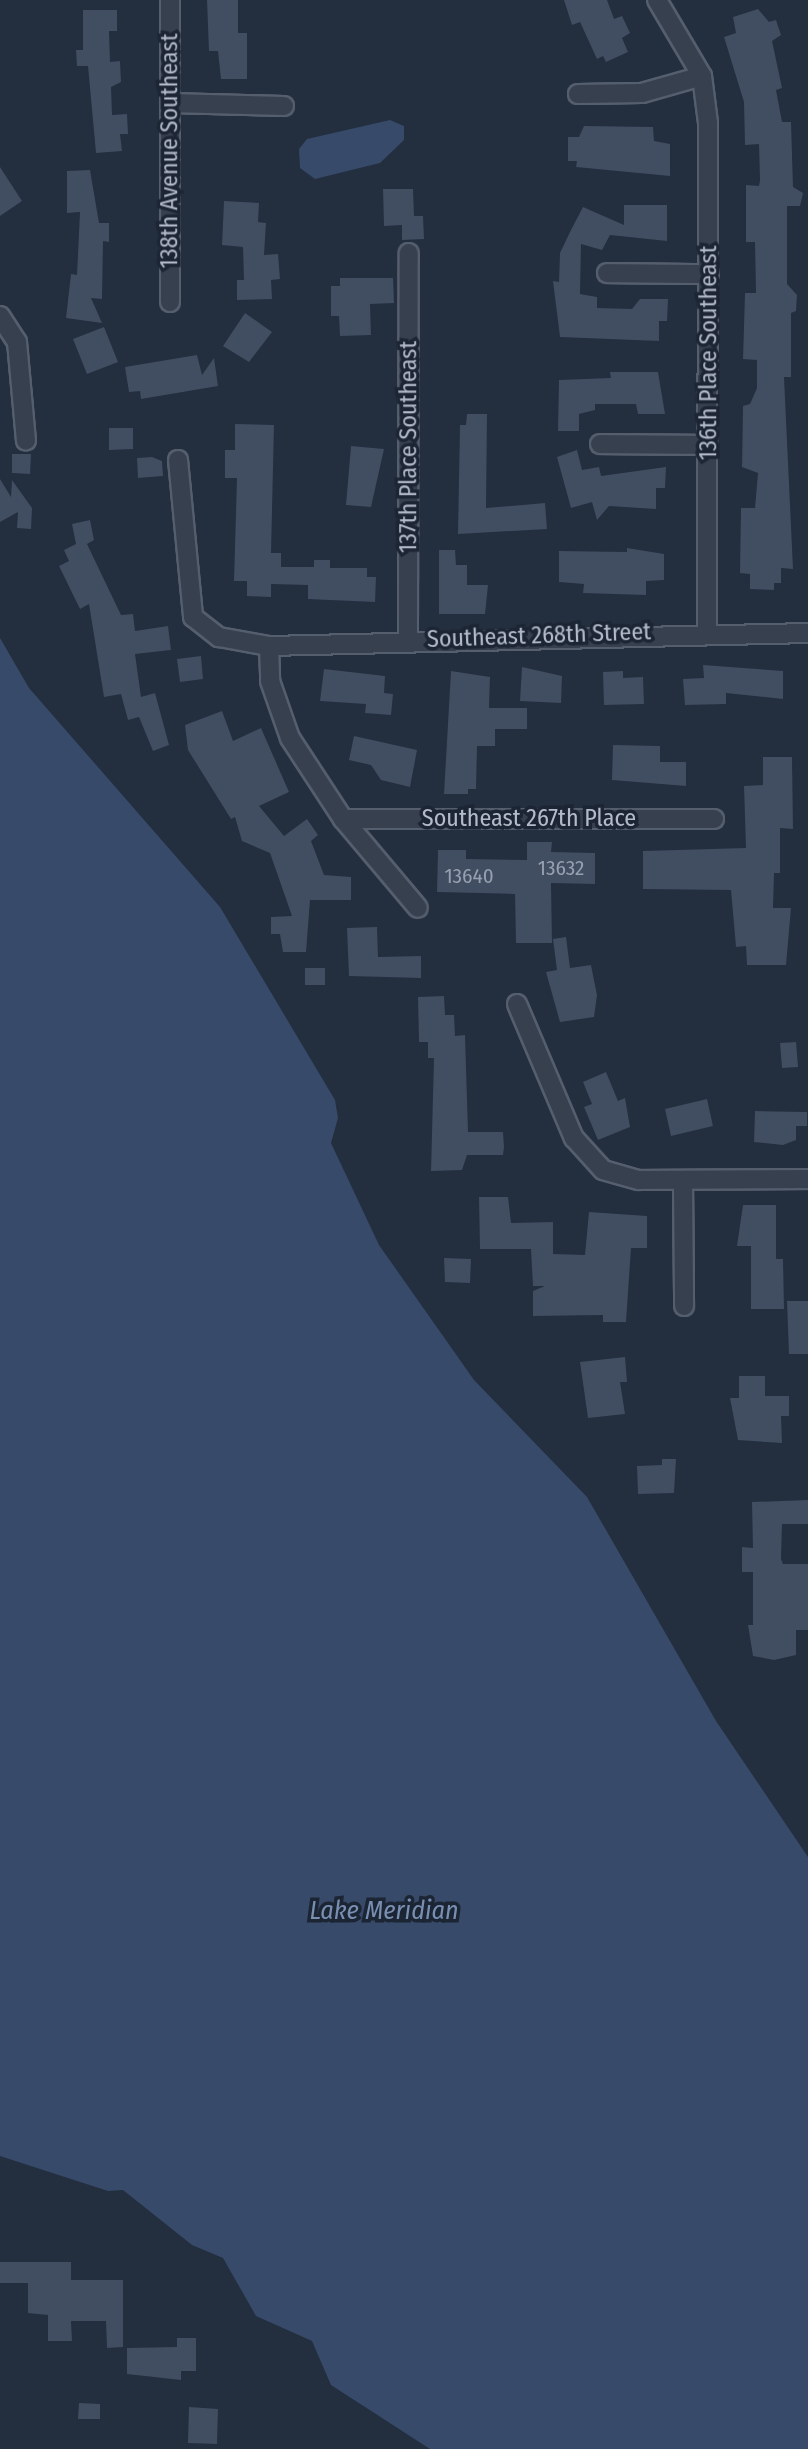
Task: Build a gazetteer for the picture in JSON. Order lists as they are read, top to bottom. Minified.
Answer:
{"streets":{"street":["138th Avenue Southeast","136th Place Southeast","137th Place Southeast","Southeast 268th Street","Southeast 267th Place"]},"crossings":[["136th Place Southeast","Southeast 268th Street"],["137th Place Southeast","Southeast 268th Street"]],"water":["Lake Meridian"],"house_numbers":["13632","13640"]}
